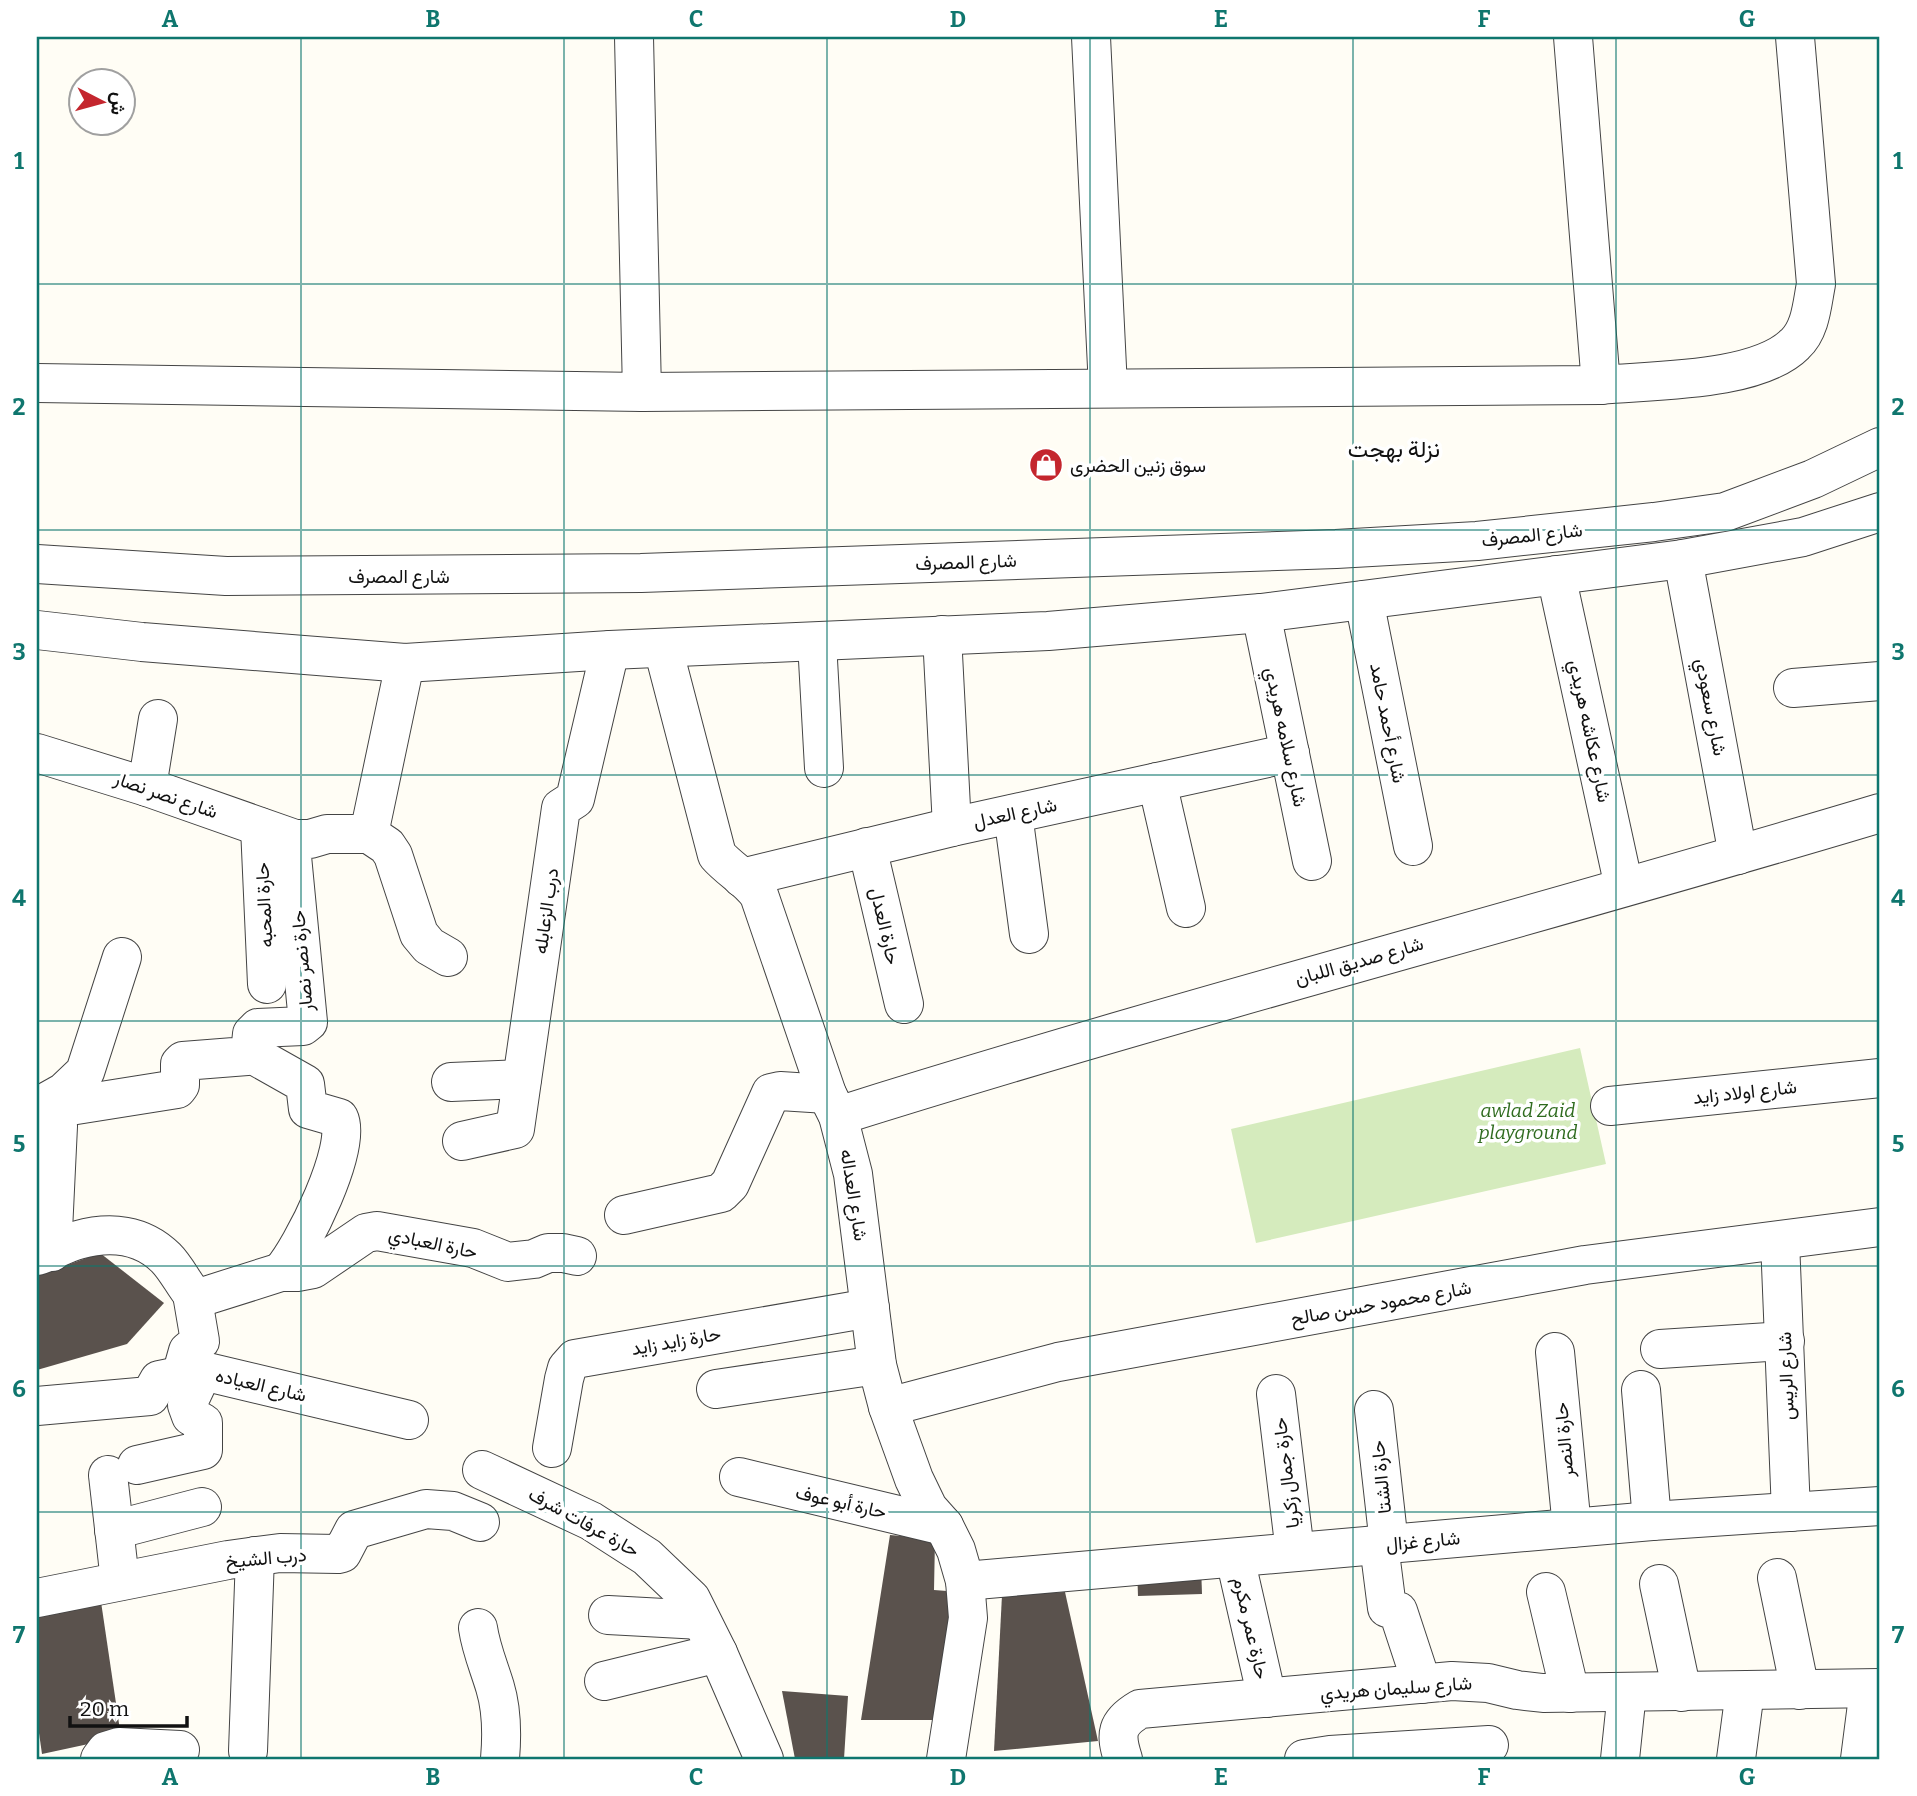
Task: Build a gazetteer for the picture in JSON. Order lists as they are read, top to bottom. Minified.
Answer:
{"streets":{"street":["شارع المصرف","شارع سعودي","شارع أحمد حامد","شارع عكاشه هريدي","شارع سلامه هريدي","شارع نصر نصار","شارع العدل","حارة المحبه","درب الزعابله","حارة العدل","حارة نصر نصار","شارع صديق اللبان","شارع اولاد زايد","شارع العداله","حارة العبادي","شارع محمود حسن صالح","حارة زايد زايد","شارع الريس","شارع العياده","حارة النصر","حارة جمال زكريا","حارة الشتا","حارة أبو عوف","حارة عرفات شرف","شارع غزال","درب الشيخ","حارة عمر مكرم","شارع سليمان هريدي"]},"crossings":[["شارع سعودي","شارع صديق اللبان"],["شارع عكاشه هريدي","شارع صديق اللبان"],["شارع سلامه هريدي","شارع العدل"],["شارع نصر نصار","حارة المحبه"],["شارع نصر نصار","حارة نصر نصار"],["شارع العدل","حارة العدل"],["شارع العدل","شارع العداله"],["حارة المحبه","حارة نصر نصار"],["شارع صديق اللبان","شارع العداله"],["شارع العداله","شارع محمود حسن صالح"],["شارع العداله","حارة زايد زايد"],["شارع العداله","حارة أبو عوف"],["شارع العداله","شارع غزال"],["شارع محمود حسن صالح","شارع الريس"],["شارع الريس","شارع غزال"],["حارة النصر","شارع غزال"],["حارة جمال زكريا","شارع غزال"],["حارة الشتا","شارع غزال"],["حارة الشتا","شارع سليمان هريدي"],["شارع غزال","حارة عمر مكرم"],["حارة عمر مكرم","شارع سليمان هريدي"]],"districts":["نزلة بهجت"],"parks":["awlad Zaid playground"],"places":{"shop":["سوق زنين الحضرى"]},"scale_bar":"20 m","north":"right","grid":{"columns":["A","B","C","D","E","F","G"],"rows":["1","2","3","4","5","6","7"]}}
